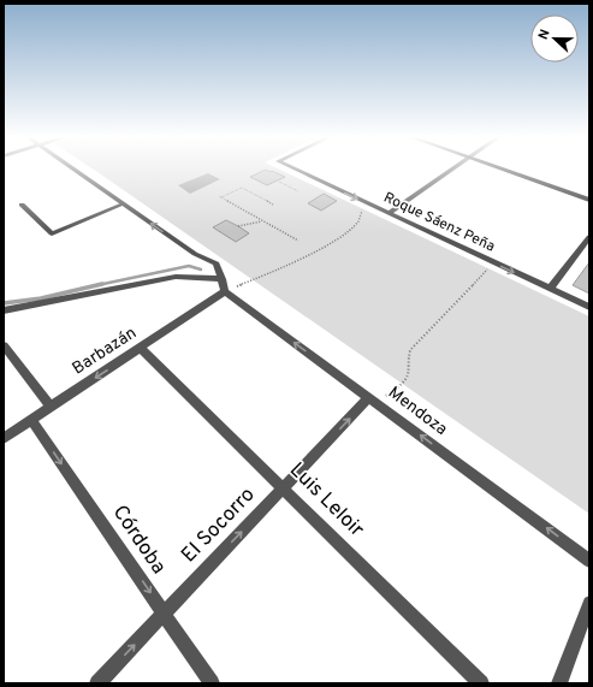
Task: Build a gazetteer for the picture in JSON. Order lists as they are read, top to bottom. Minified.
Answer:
{"streets":{"street":["Roque Sáenz Peña","Barbazán","Mendoza","Luis Leloir","El Socorro","Córdoba"]},"crossings":[["Barbazán","Mendoza"],["Barbazán","Luis Leloir"],["Barbazán","Córdoba"],["Mendoza","El Socorro"],["Luis Leloir","El Socorro"],["El Socorro","Córdoba"]],"one_way":["Roque Sáenz Peña","Mendoza","El Socorro","Córdoba"],"north":"left"}
